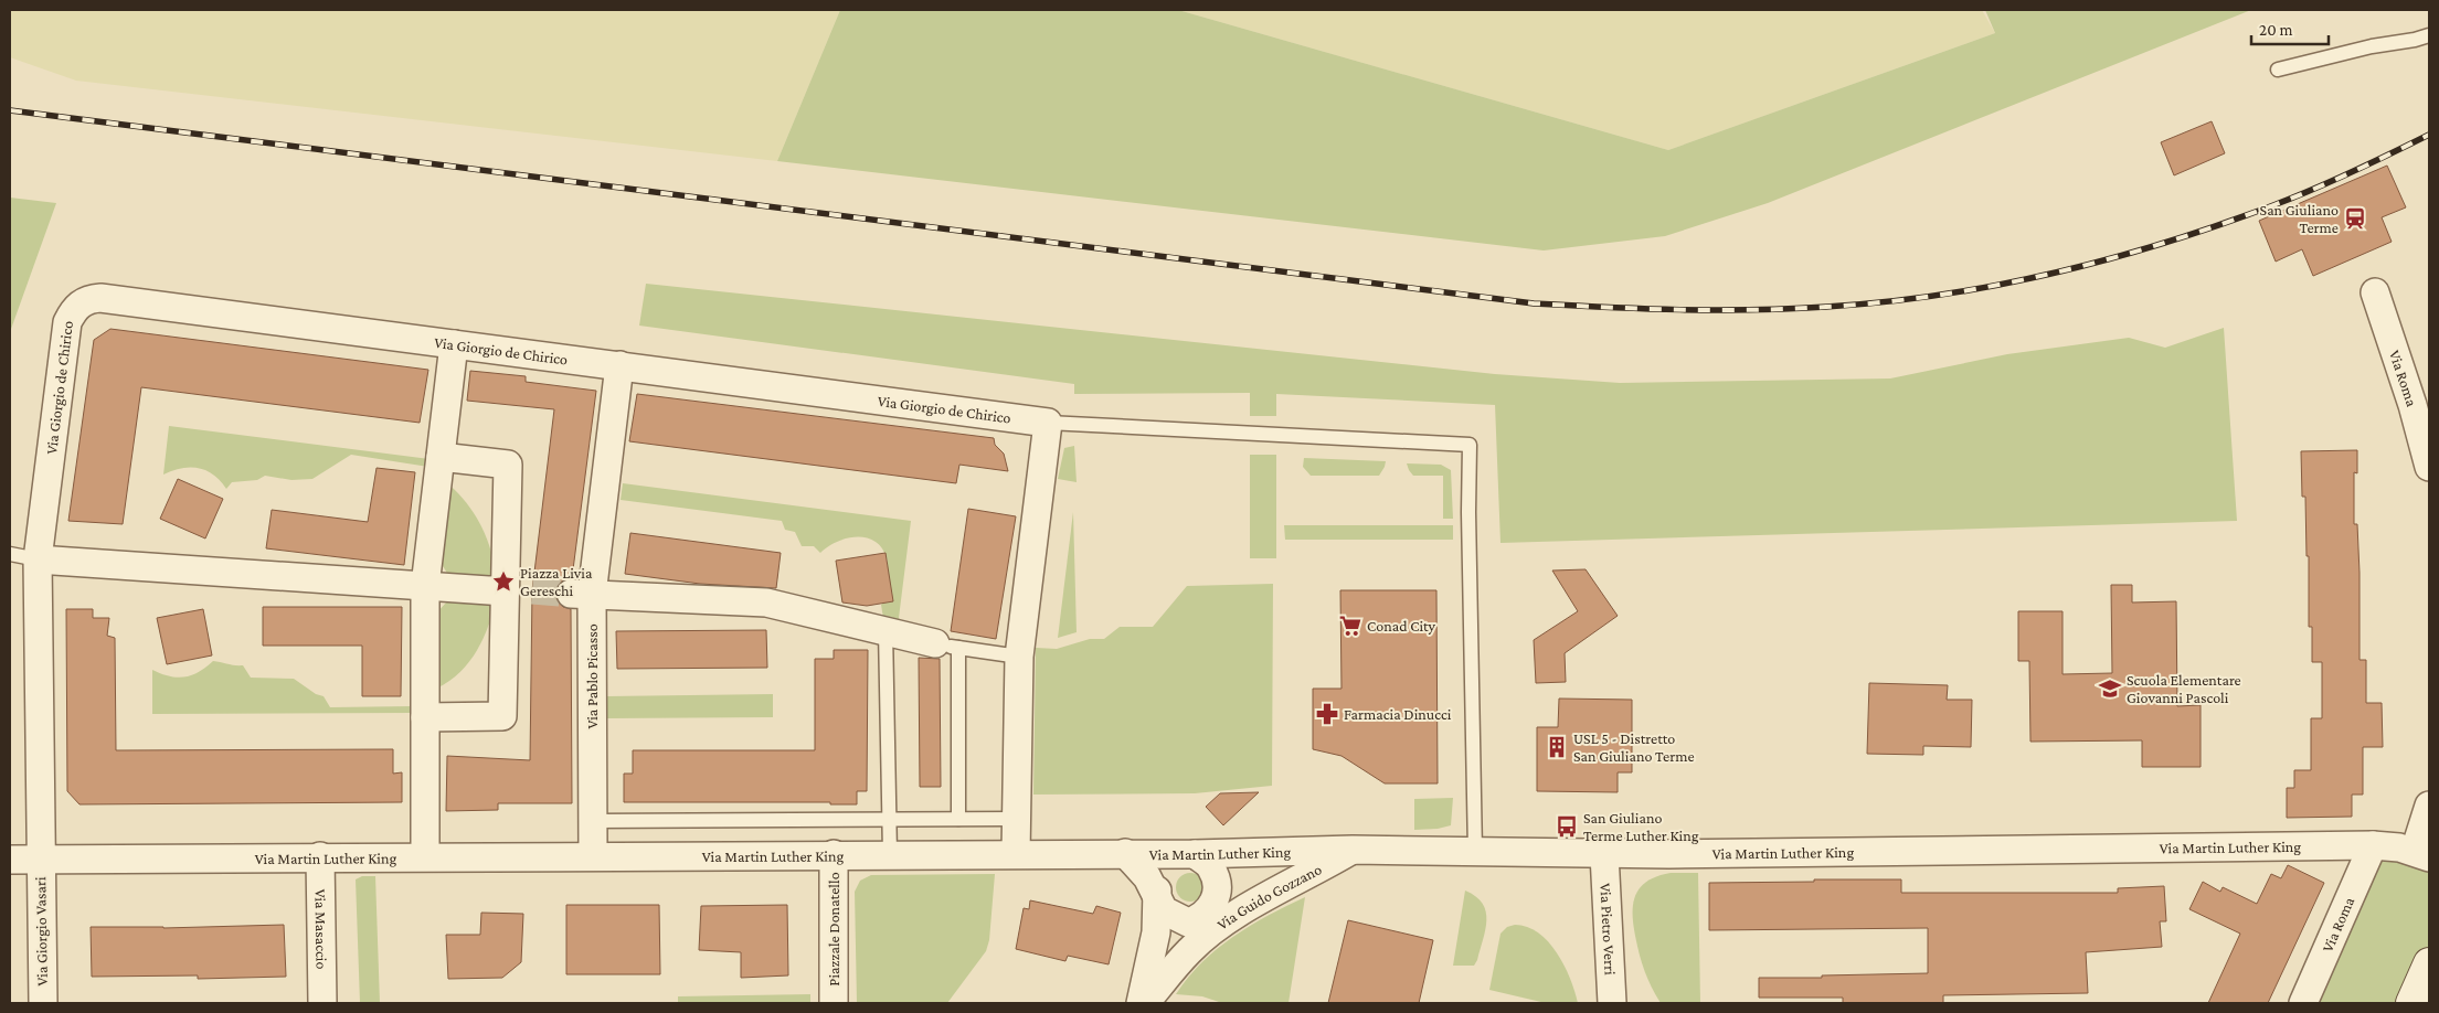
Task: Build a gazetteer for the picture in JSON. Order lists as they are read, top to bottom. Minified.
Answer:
{"streets":{"street":["Via Giorgio de Chirico","Via Roma","Via Pablo Picasso","Via Martin Luther King","Via Guido Gozzano","Via Pietro Verri","Piazzale Donatello","Via Masaccio","Via Giorgio Vasari"]},"crossings":[["Via Giorgio de Chirico","Via Pablo Picasso"],["Via Giorgio de Chirico","Via Martin Luther King"],["Via Giorgio de Chirico","Via Giorgio Vasari"],["Via Roma","Via Martin Luther King"],["Via Pablo Picasso","Via Martin Luther King"],["Via Martin Luther King","Via Guido Gozzano"],["Via Martin Luther King","Via Pietro Verri"],["Via Martin Luther King","Piazzale Donatello"],["Via Martin Luther King","Via Masaccio"],["Via Martin Luther King","Via Giorgio Vasari"]],"places":{"station":["San Giuliano Terme"],"place":["Piazza Livia Gereschi"],"supermarket":["Conad City"],"school or university":["Scuola Elementare Giovanni Pascoli"],"pharmacy":["Farmacia Dinucci"],"building":["USL 5 - Distretto San Giuliano Terme"],"bus stop":["San Giuliano Terme Luther King"]},"scale_bar":"20 m"}
